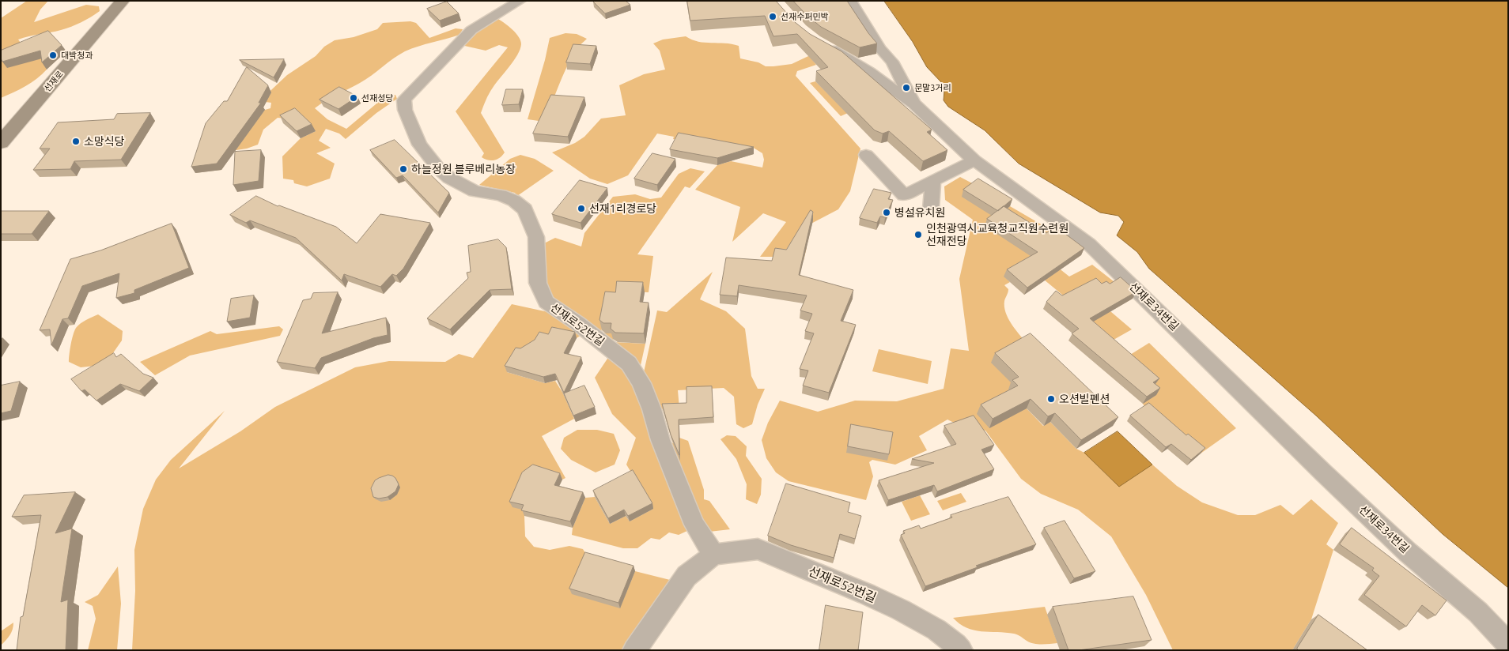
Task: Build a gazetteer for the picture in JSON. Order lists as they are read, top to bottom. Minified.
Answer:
{"streets":{"street":["선재로","선재로34번길","선재로52번길"]},"places":["선재수퍼민박","대박청과","문말3거리","선재성당","소망식당","하늘정원 블루베리농장","선재1리경로당","병설유치원","인천광역시교육청교직원수련원 선재전당","오션빌펜션"]}
